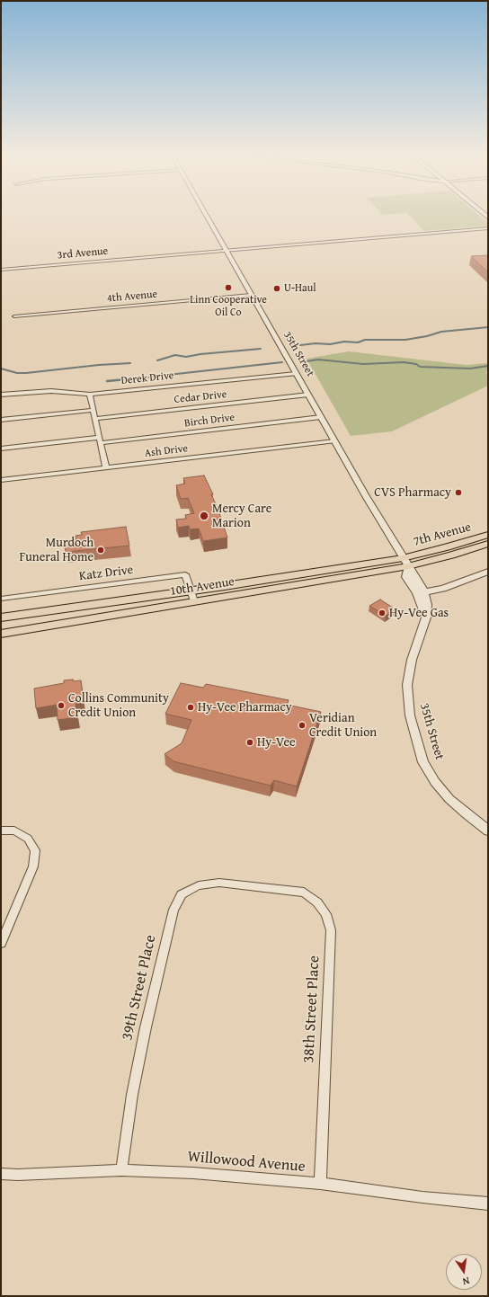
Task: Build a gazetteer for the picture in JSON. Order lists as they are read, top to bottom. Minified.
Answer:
{"streets":{"main road":["7th Avenue","10th Avenue"],"street":["3rd Avenue","4th Avenue","35th Street","Derek Drive","Cedar Drive","Birch Drive","Ash Drive","Katz Drive","39th Street Place","38th Street Place","Willowood Avenue"]},"crossings":[["3rd Avenue","35th Street"],["4th Avenue","35th Street"],["35th Street","Derek Drive"],["35th Street","Cedar Drive"],["35th Street","Birch Drive"],["35th Street","Ash Drive"],["35th Street","7th Avenue"],["35th Street","10th Avenue"],["7th Avenue","10th Avenue"],["Katz Drive","10th Avenue"],["39th Street Place","38th Street Place"],["39th Street Place","Willowood Avenue"],["38th Street Place","Willowood Avenue"]],"places":["Linn Cooperative Oil Co","U-Haul","CVS Pharmacy","Mercy Care Marion","Murdoch Funeral Home","Hy-Vee Gas","Collins Community Credit Union","Hy-Vee Pharmacy","Veridian Credit Union","Hy-Vee"],"north":"bottom"}
